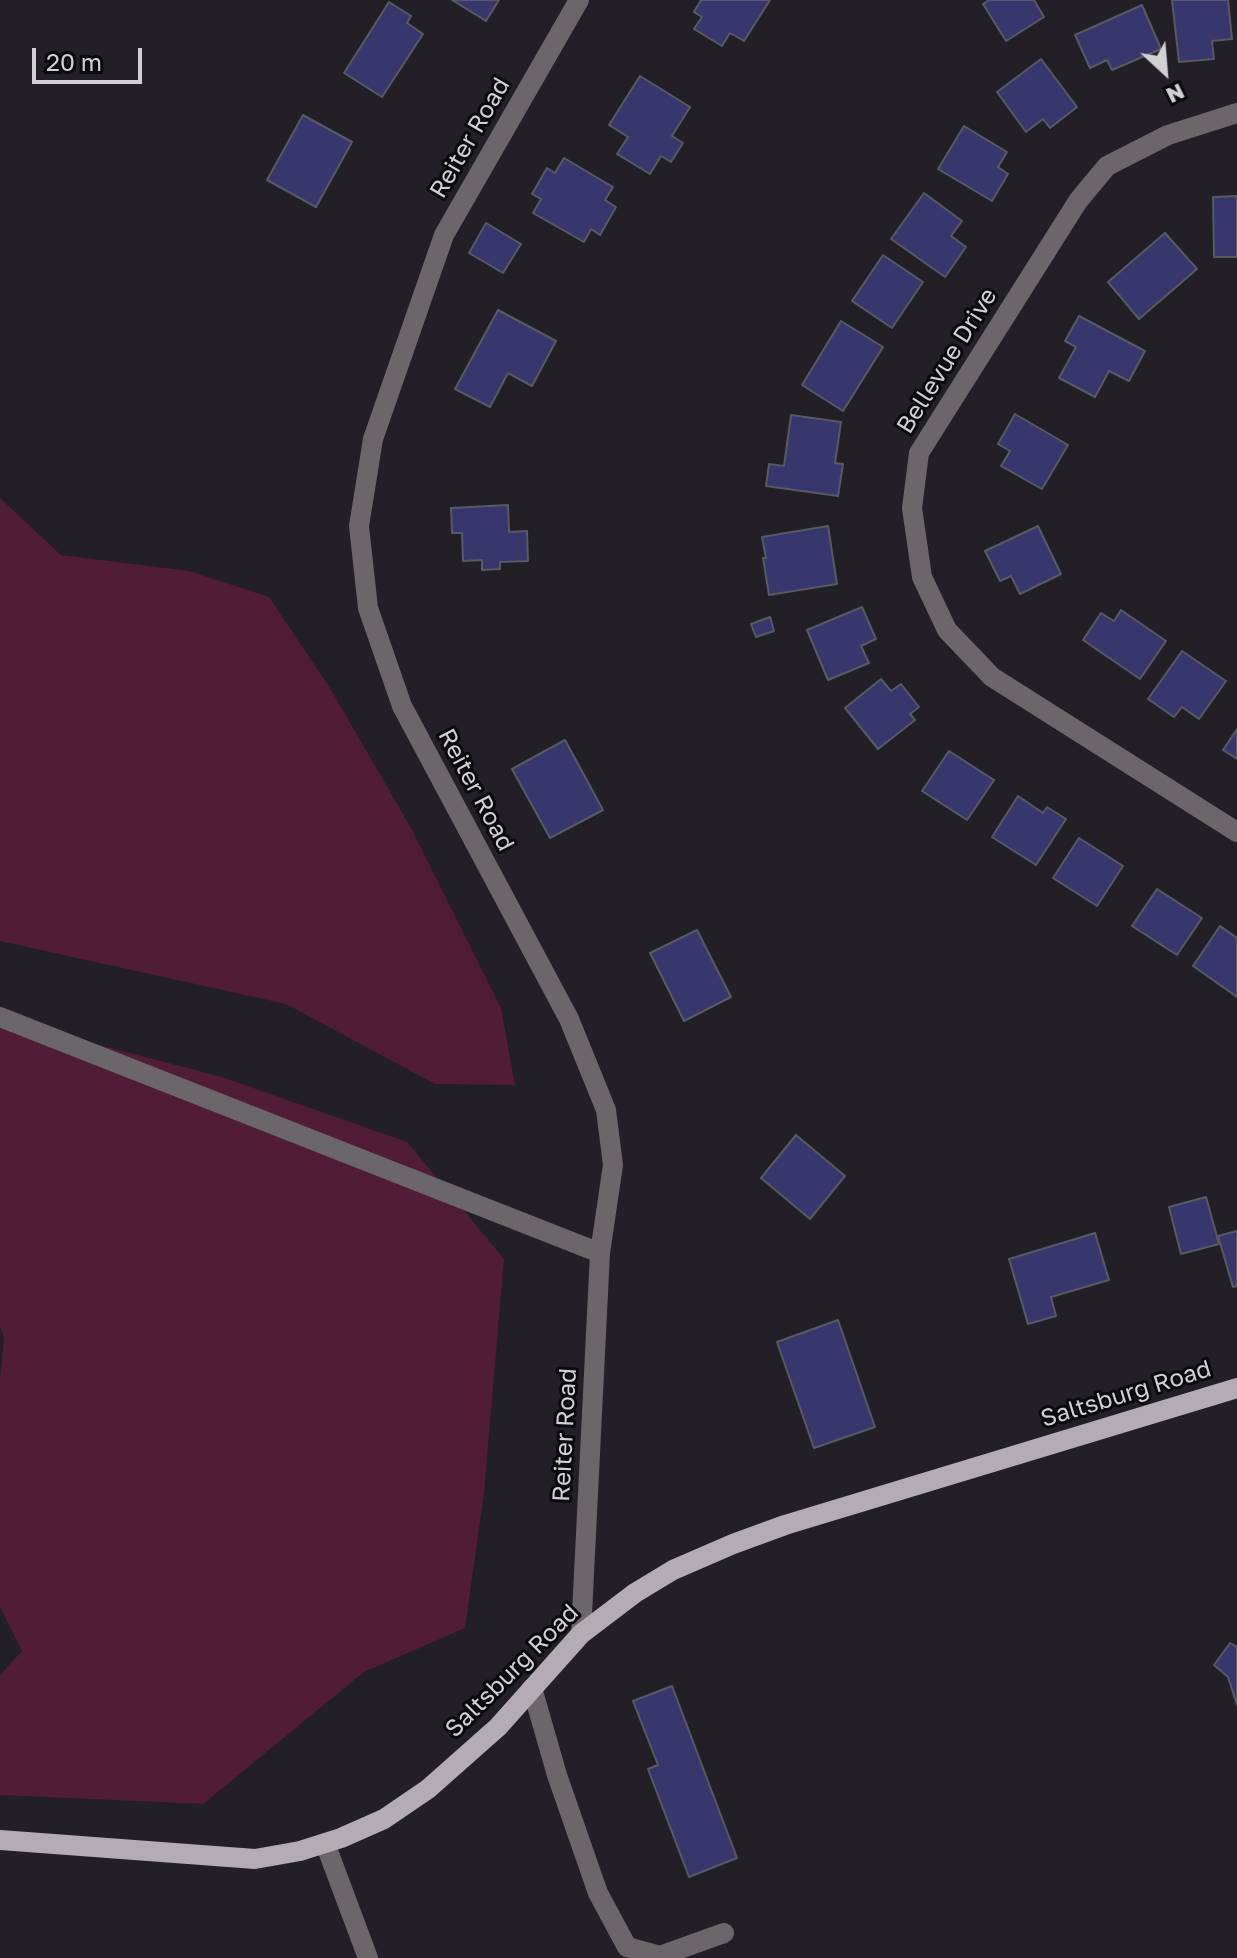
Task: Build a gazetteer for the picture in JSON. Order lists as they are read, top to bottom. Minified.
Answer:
{"streets":{"main road":["Saltsburg Road"],"street":["Reiter Road","Bellevue Drive"]},"crossings":[["Reiter Road","Saltsburg Road"]],"scale_bar":"20 m","north":"bottom right"}
